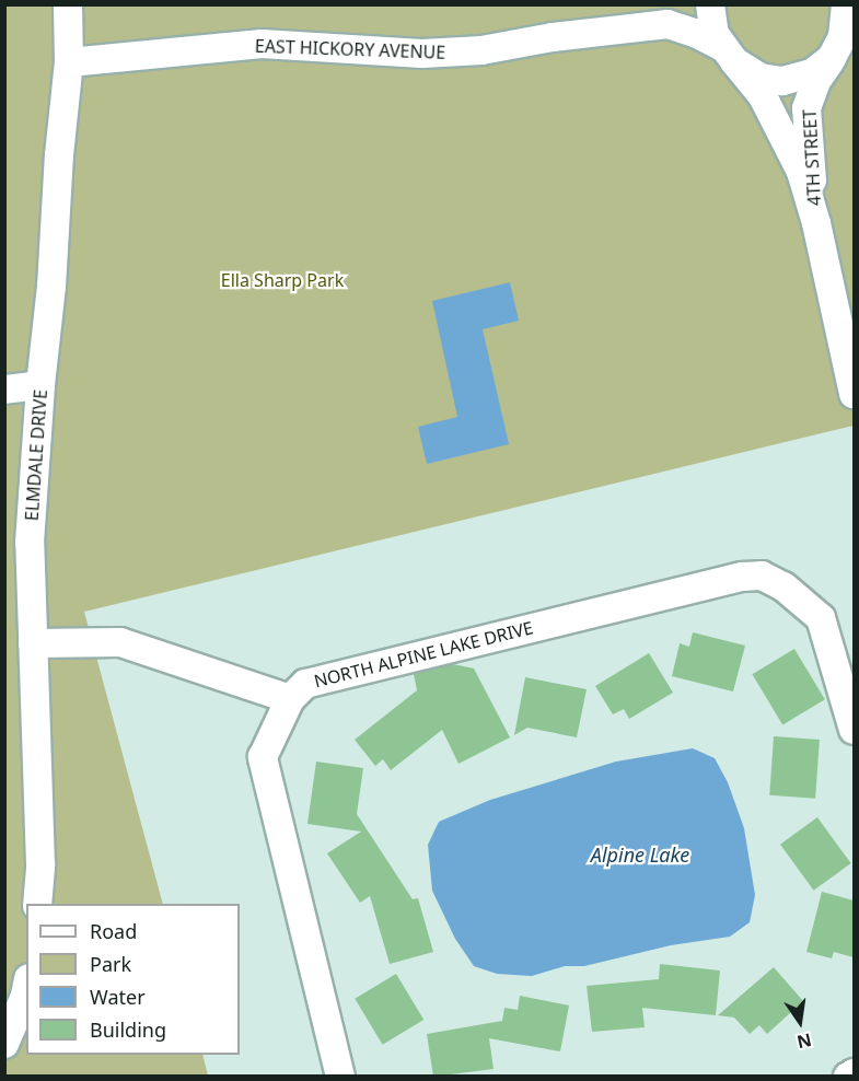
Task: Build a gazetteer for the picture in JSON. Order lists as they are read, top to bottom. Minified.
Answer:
{"streets":{"street":["EAST HICKORY AVENUE","4TH STREET","ELMDALE DRIVE","NORTH ALPINE LAKE DRIVE"]},"crossings":[["EAST HICKORY AVENUE","4TH STREET"],["EAST HICKORY AVENUE","ELMDALE DRIVE"]],"water":["Alpine Lake"],"parks":["Ella Sharp Park"],"legend":["Road","Park","Water","Building"],"north":"bottom"}
